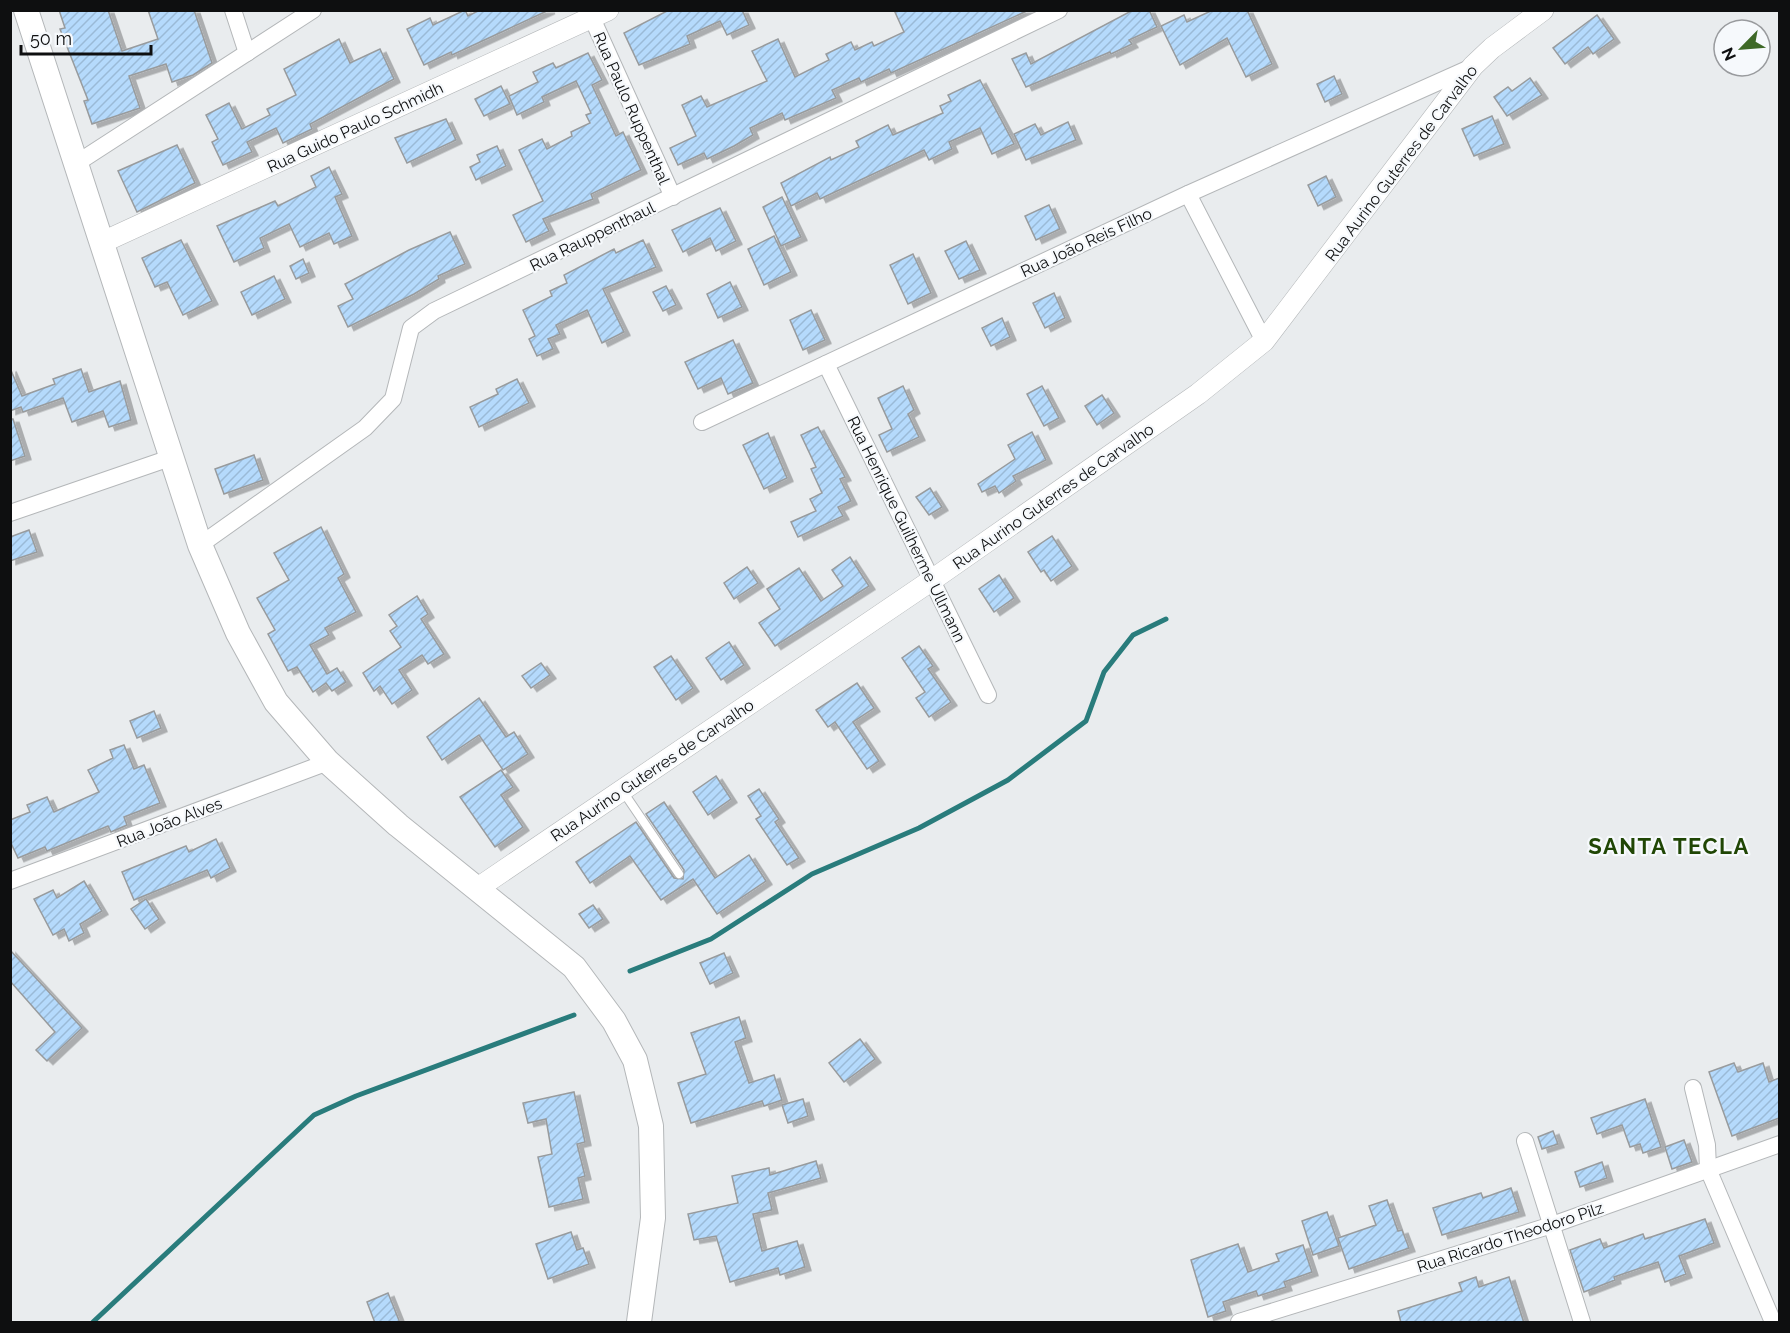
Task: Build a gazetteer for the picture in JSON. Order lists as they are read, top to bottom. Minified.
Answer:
{"streets":{"street":["Rua Paulo Ruppenthal","Rua Guido Paulo Schmidh","Rua Aurino Guterres de Carvalho","Rua Rauppenthaul","Rua João Reis Filho","Rua Henrique Guilherme Ullmann","Rua João Alves","Rua Ricardo Theodoro Pilz"]},"crossings":[["Rua Paulo Ruppenthal","Rua Guido Paulo Schmidh"],["Rua Paulo Ruppenthal","Rua Rauppenthaul"],["Rua Aurino Guterres de Carvalho","Rua João Reis Filho"],["Rua Aurino Guterres de Carvalho","Rua Henrique Guilherme Ullmann"],["Rua João Reis Filho","Rua Henrique Guilherme Ullmann"]],"districts":["SANTA TECLA"],"scale_bar":"50 m","north":"bottom left"}
